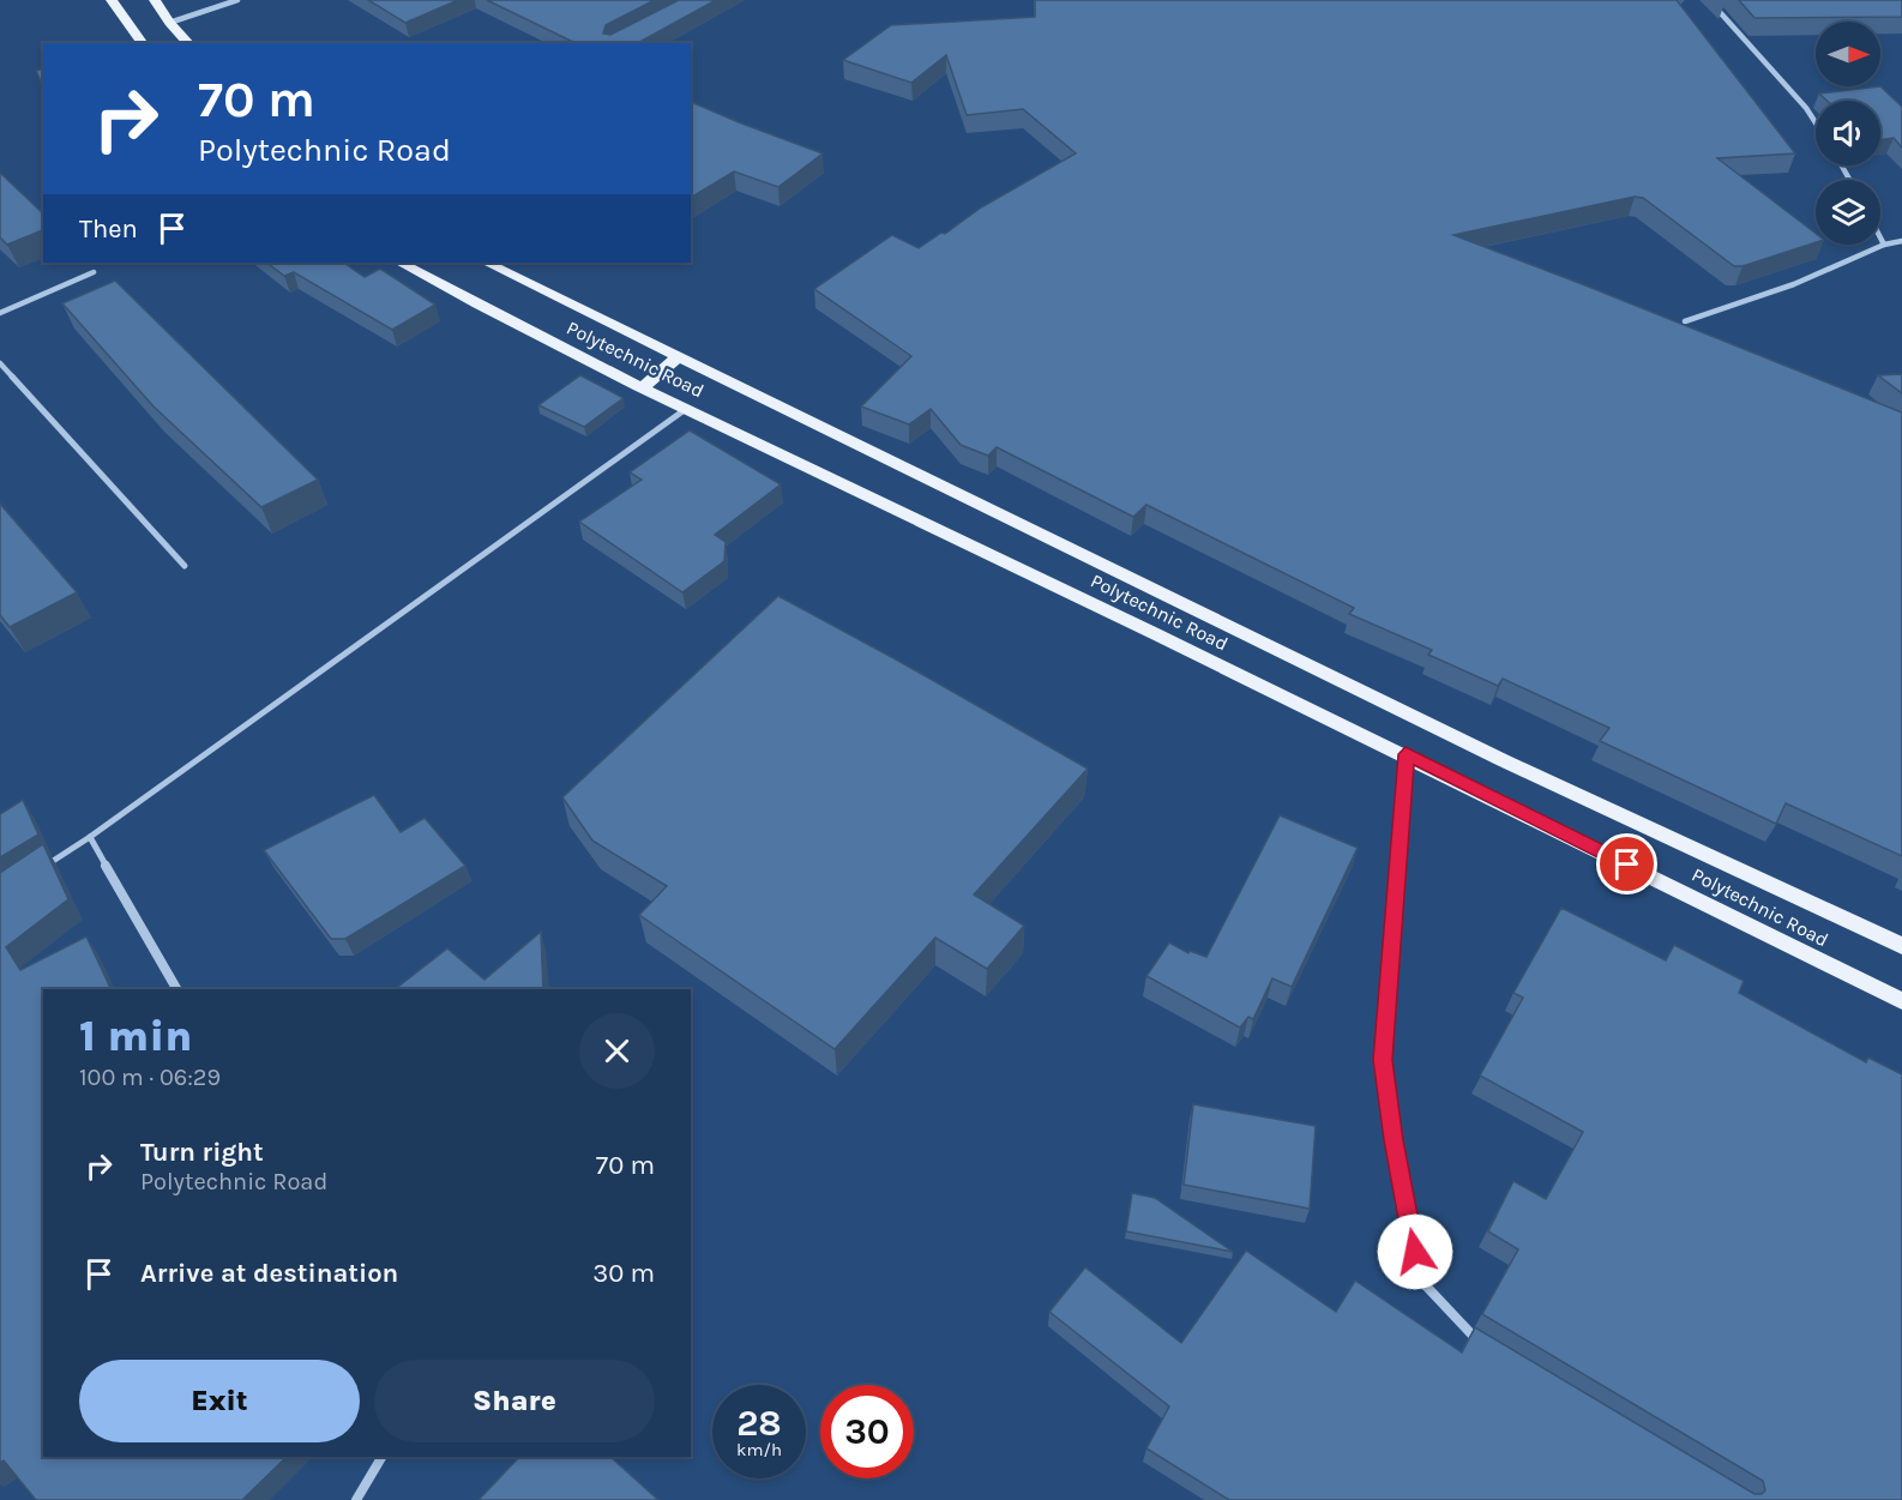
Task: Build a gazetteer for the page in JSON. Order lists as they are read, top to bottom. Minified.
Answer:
{"streets":{"main road":["Polytechnic Road"]},"north":"right","page":{"turn":["70 m","Polytechnic Road"],"then":"Then","heading":["1 min","100 m · 06:29"],"list":[{"name":"Turn right","note":"Polytechnic Road","value":"70 m"},{"name":"Arrive at destination","value":"30 m"}],"buttons":["Exit","Share"],"speed":"28 km/h","limit":"30"}}
